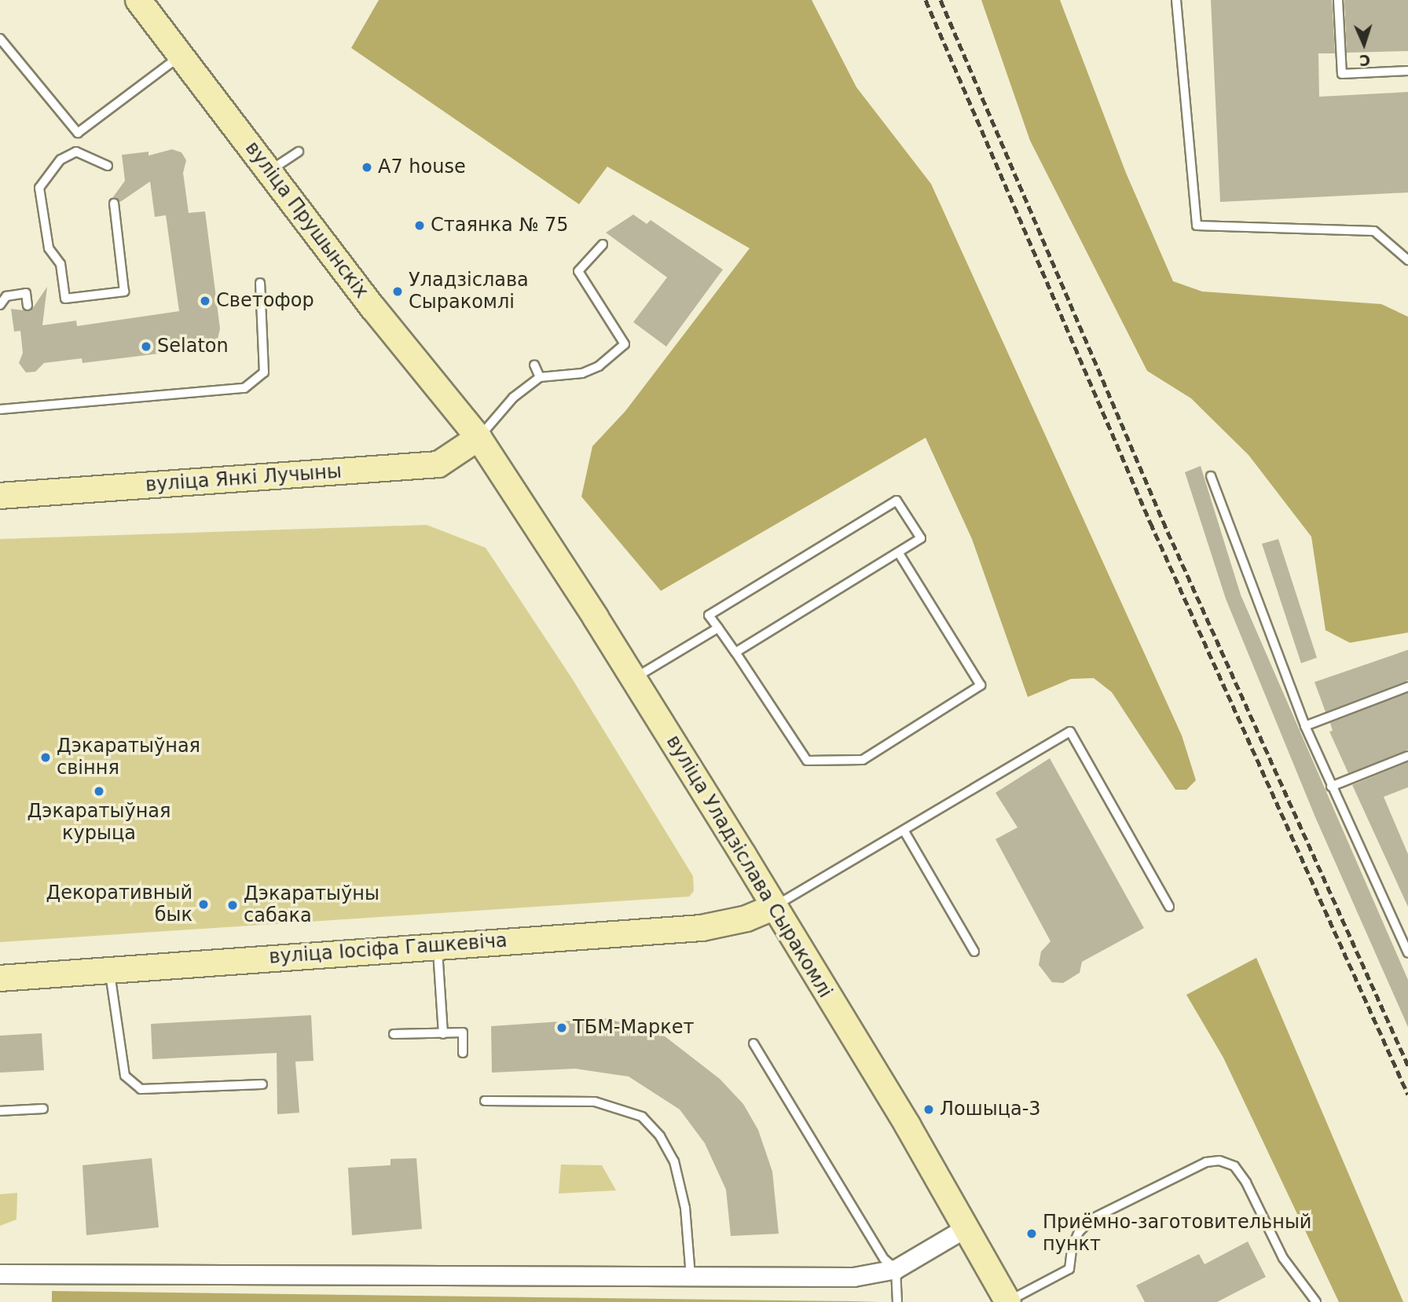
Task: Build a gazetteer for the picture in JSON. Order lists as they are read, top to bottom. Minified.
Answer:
{"streets":{"street":["вуліца Прушынскіх","вуліца Янкі Лучыны","вуліца Уладзіслава Сыракомлі","вуліца Іосіфа Гашкевіча"]},"crossings":[["вуліца Прушынскіх","вуліца Янкі Лучыны"],["вуліца Прушынскіх","вуліца Уладзіслава Сыракомлі"],["вуліца Янкі Лучыны","вуліца Уладзіслава Сыракомлі"],["вуліца Уладзіслава Сыракомлі","вуліца Іосіфа Гашкевіча"]],"places":["A7 house","Стаянка № 75","Уладзіслава Сыракомлі","Светофор","Selaton","Дэкаратыўная свіння","Дэкаратыўная курыца","Декоративный бык","Дэкаратыўны сабака","ТБМ-Маркет","Лошыца-3","Приёмно-заготовительный пункт"],"north":"bottom"}
